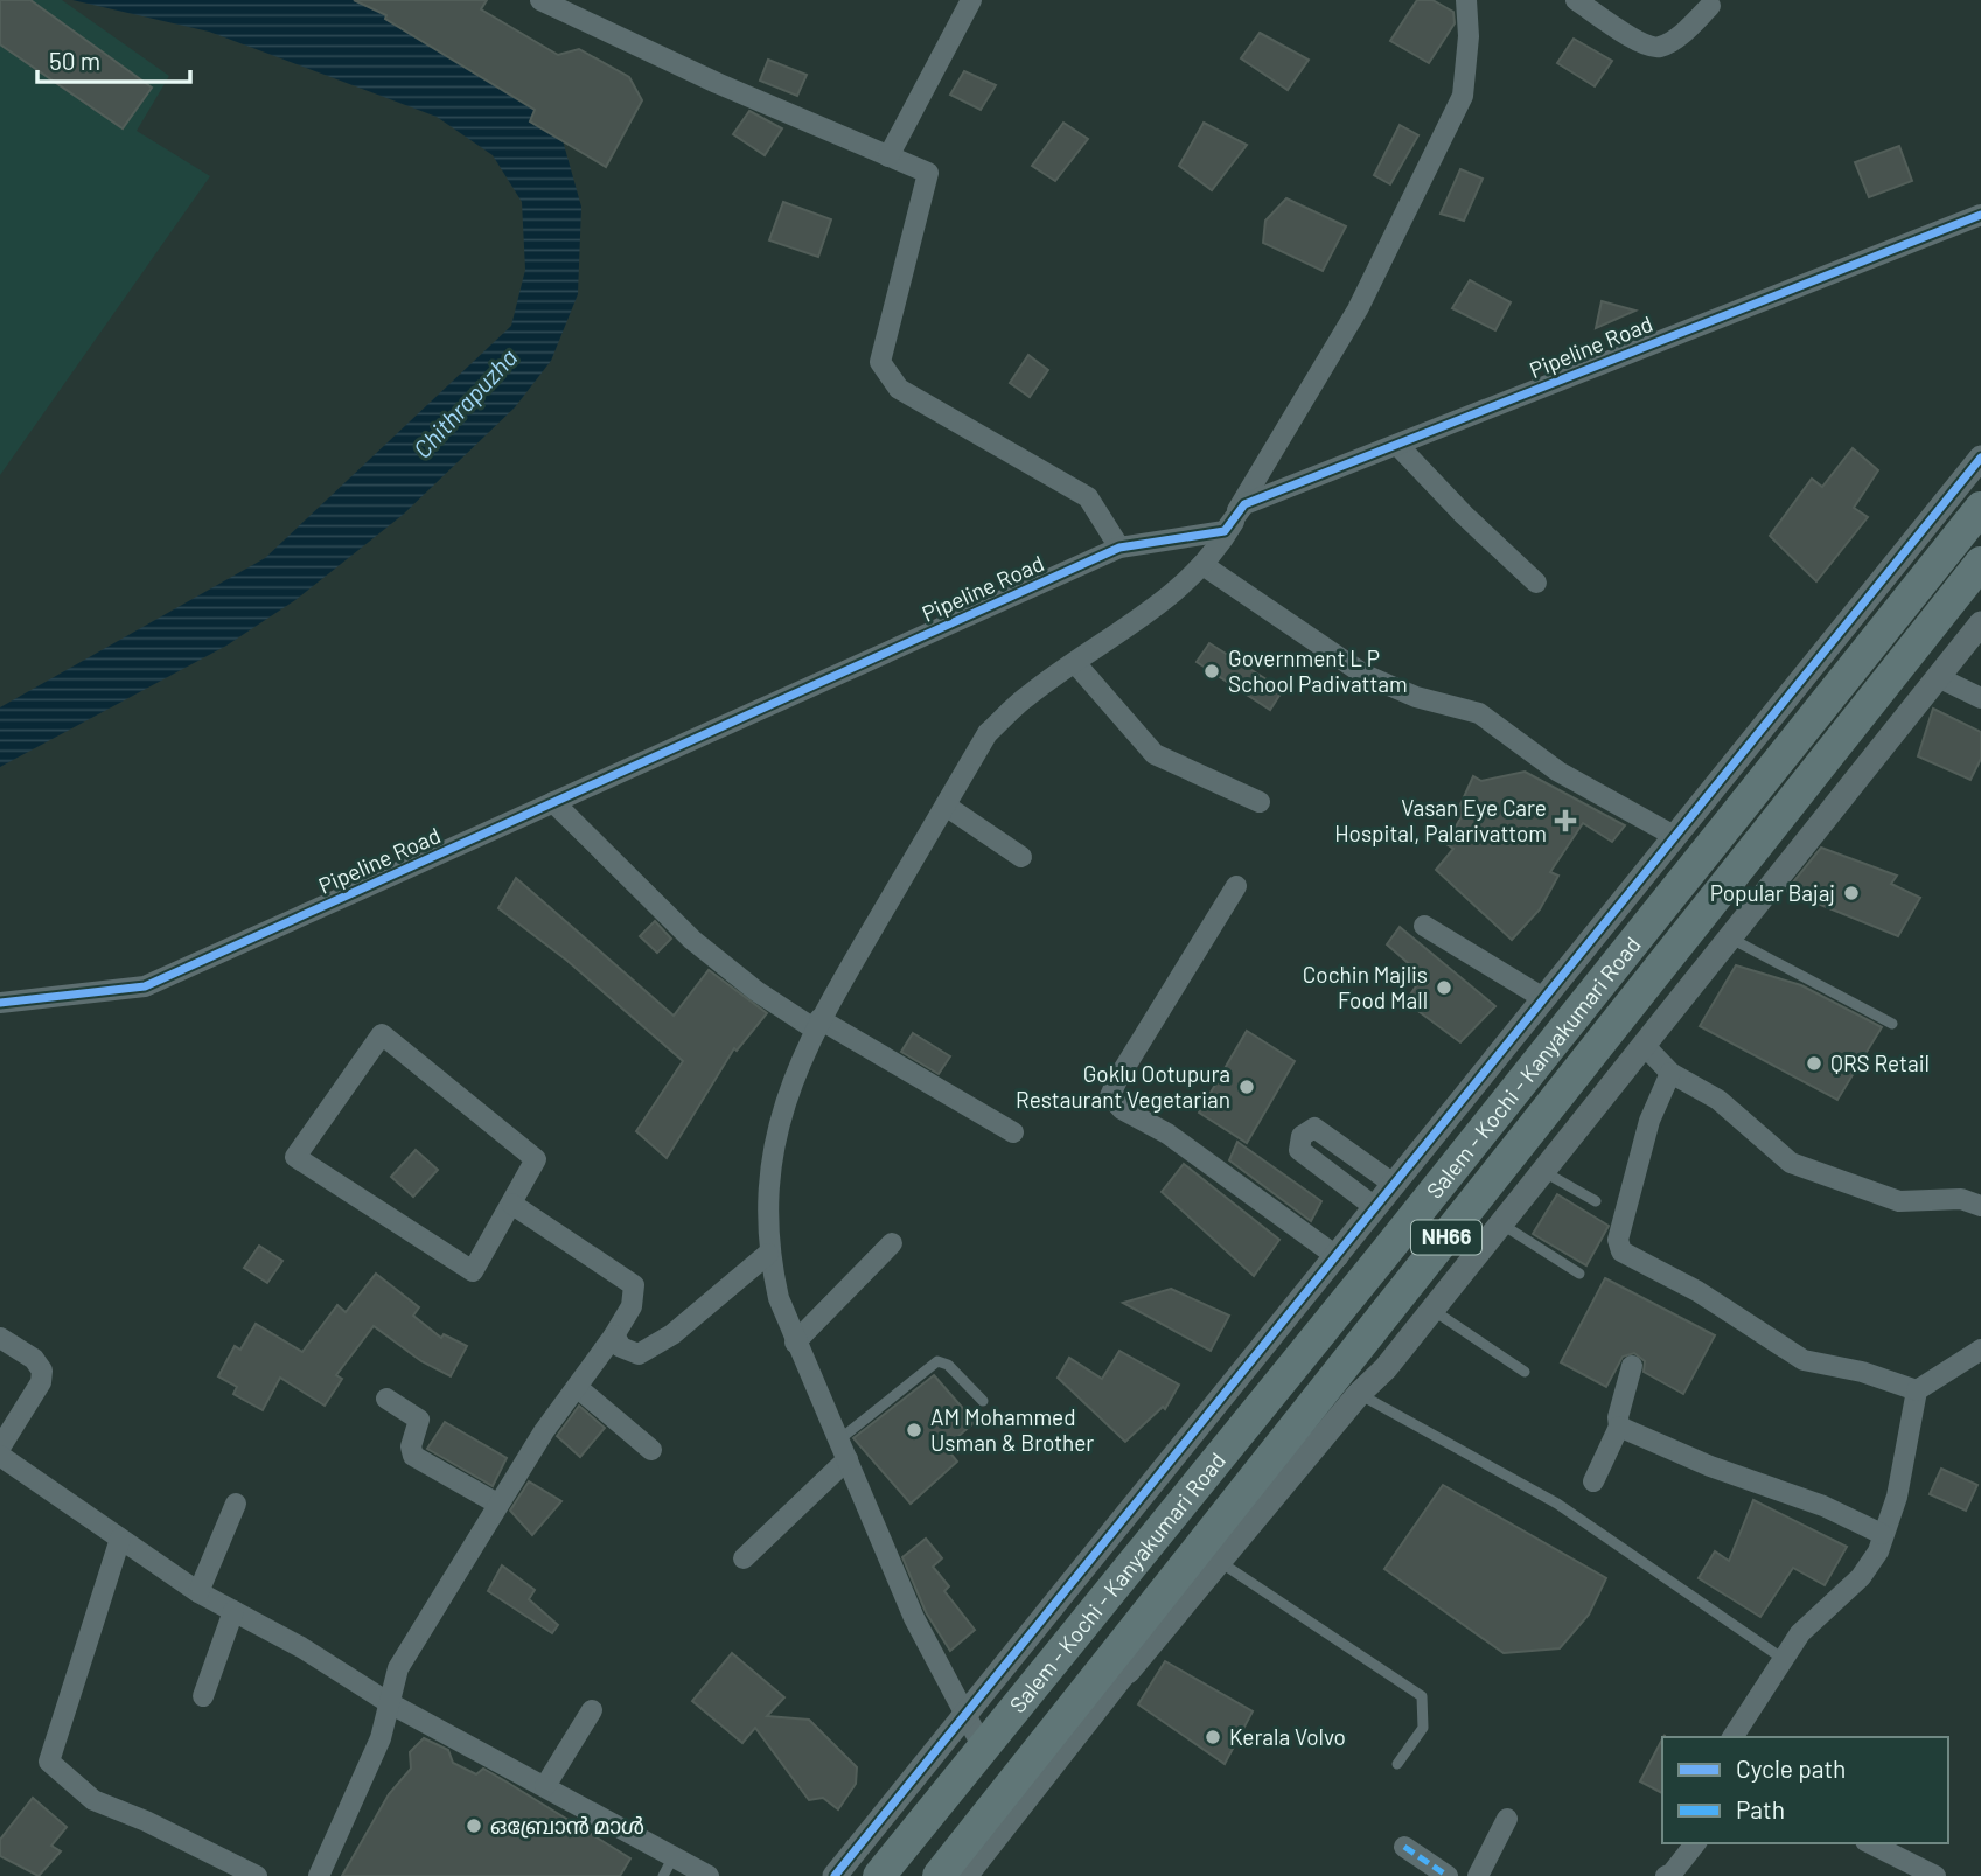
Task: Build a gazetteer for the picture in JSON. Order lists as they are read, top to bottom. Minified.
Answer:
{"streets":{"highway":["Salem - Kochi - Kanyakumari Road","NH66"],"street":["Pipeline Road"]},"water":["Chithrapuzha"],"places":{"other":["Government L P School Padivattam","Popular Bajaj","Cochin Majlis Food Mall","QRS Retail","Goklu Ootupura Restaurant Vegetarian","AM Mohammed Usman & Brother","Kerala Volvo","ഒബ്രോൻ മാൾ"],"health":["Vasan Eye Care Hospital, Palarivattom"]},"legend":["Cycle path","Path"],"scale_bar":"50 m"}
